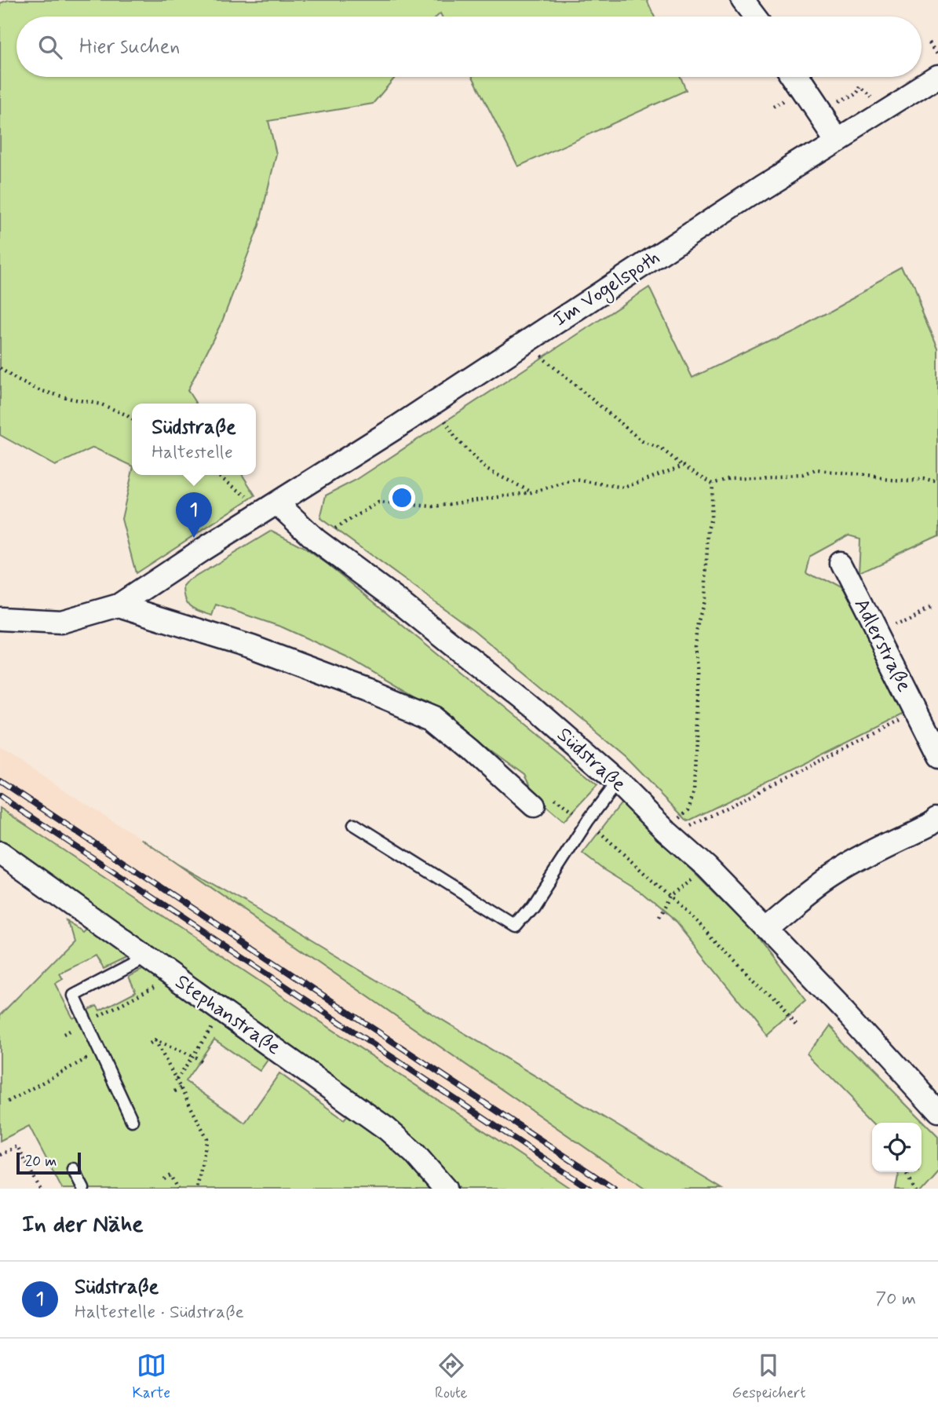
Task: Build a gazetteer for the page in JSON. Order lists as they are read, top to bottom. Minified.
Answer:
{"streets":{"street":["Im Vogelspoth","Adlerstraße","Südstraße","Stephanstraße"]},"crossings":[["Im Vogelspoth","Südstraße"]],"scale_bar":"20 m","page":{"search":"Hier suchen","popup":["Südstraße","Haltestelle"],"pins":"1","scale":"20 m","heading":"In der Nähe","list":[{"mark":"1","name":"Südstraße","note":"Haltestelle · Südstraße","value":"70 m"}],"nav":["Karte","Route","Gespeichert"]}}
